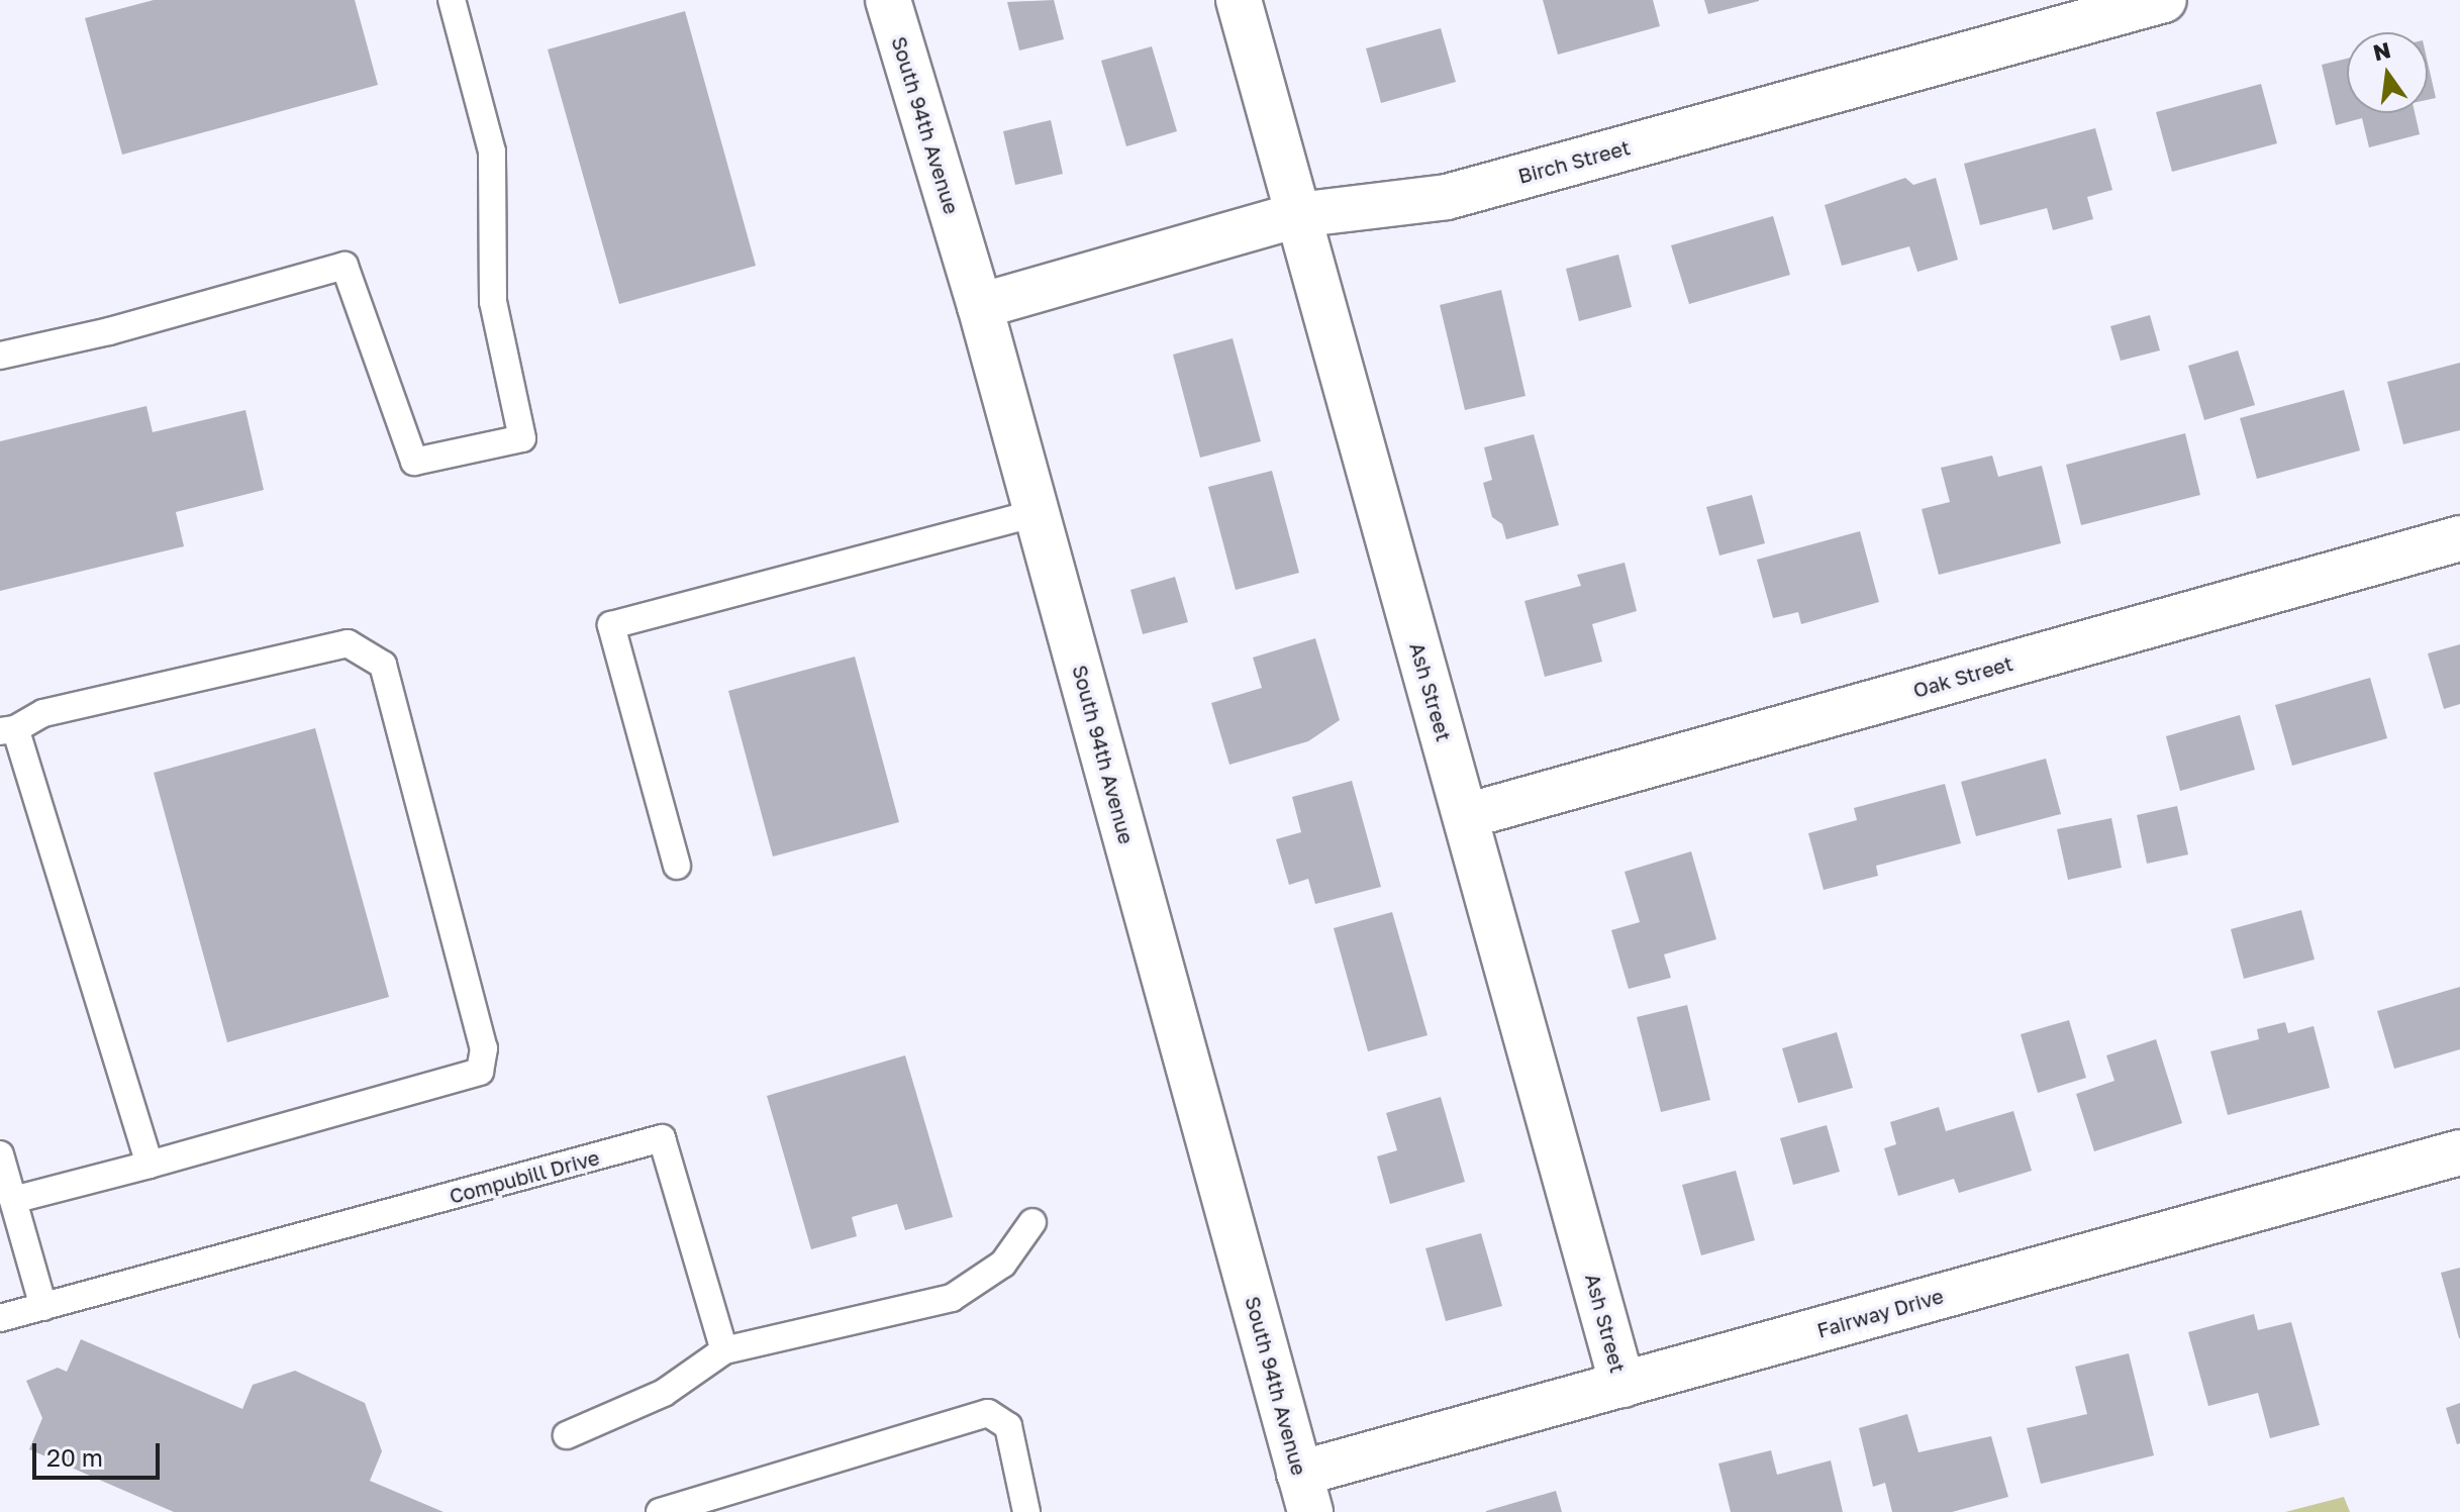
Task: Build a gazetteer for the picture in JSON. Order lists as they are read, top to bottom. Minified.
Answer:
{"streets":{"street":["South 94th Avenue","Birch Street","Oak Street","Ash Street","Fairway Drive"],"lane":["Compubill Drive"]},"crossings":[["South 94th Avenue","Birch Street"],["South 94th Avenue","Fairway Drive"],["Birch Street","Ash Street"],["Oak Street","Ash Street"],["Ash Street","Fairway Drive"]],"scale_bar":"20 m","north":"top"}
